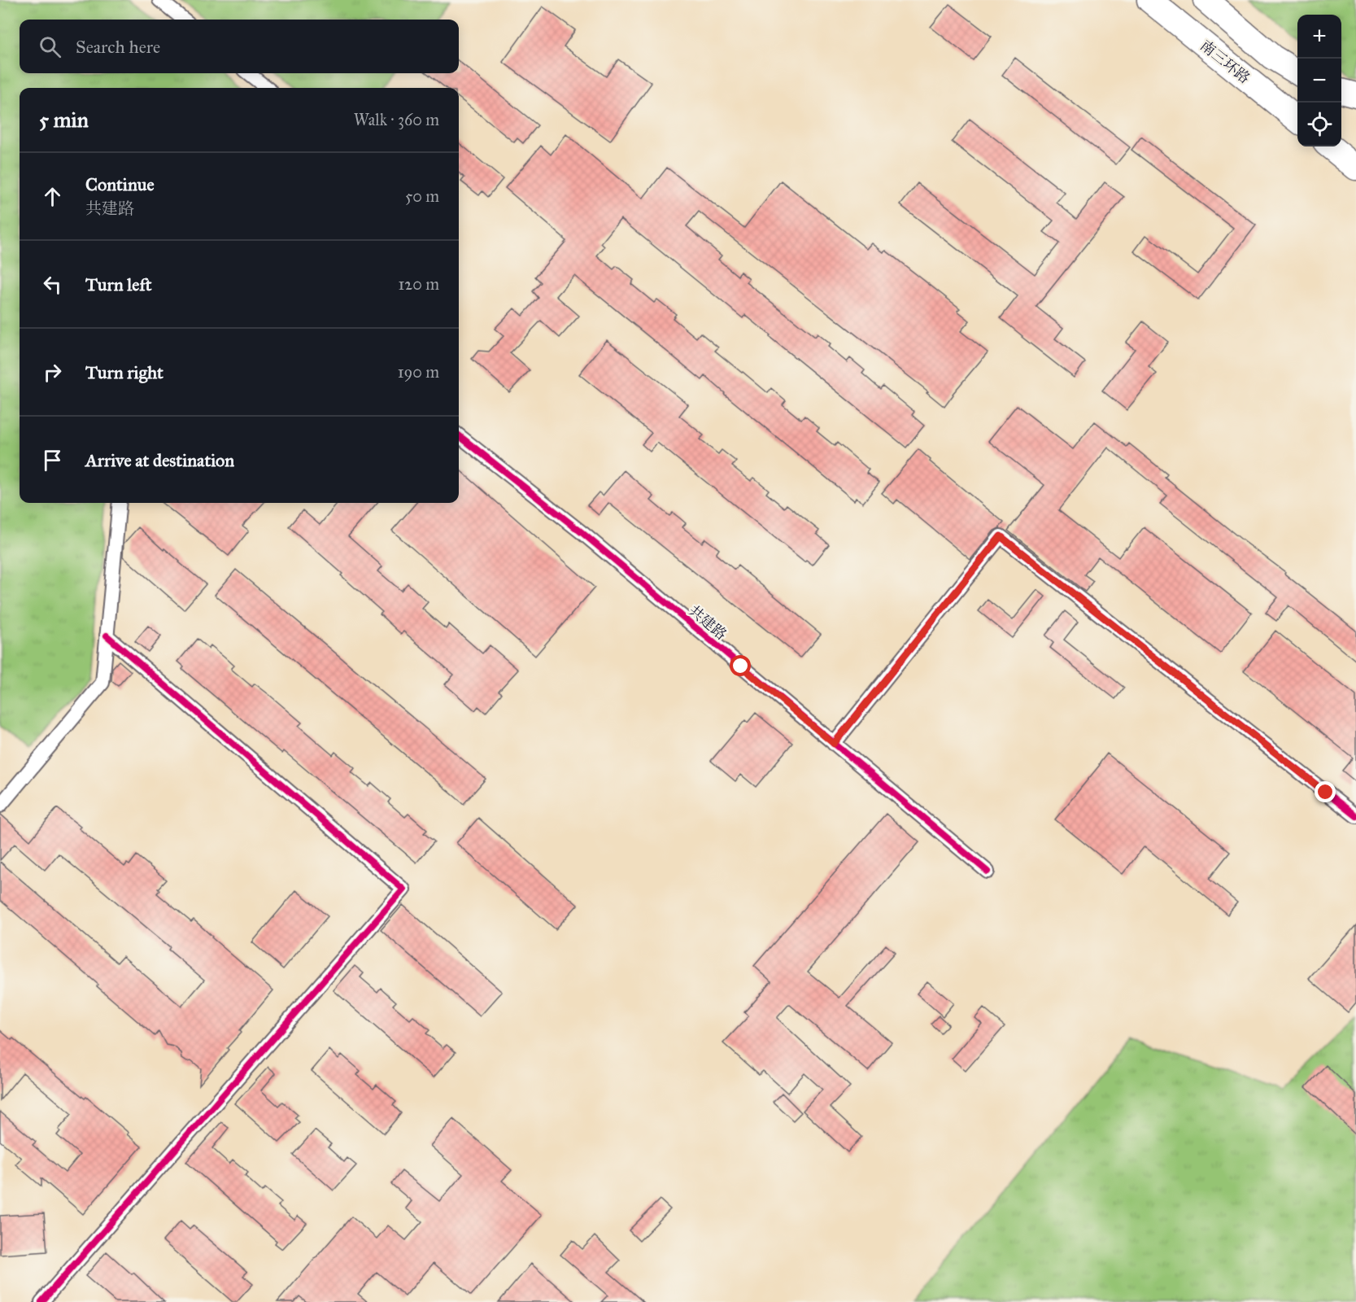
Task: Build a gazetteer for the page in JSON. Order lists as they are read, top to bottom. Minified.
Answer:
{"streets":{"highway":["南三环路"],"street":["共建路"]},"page":{"map_buttons":["+","−"],"search":"Search here","heading":["5 min","Walk · 360 m"],"list":[["Continue","共建路","50 m"],["Turn left","120 m"],["Turn right","190 m"],"Arrive at destination"]}}
